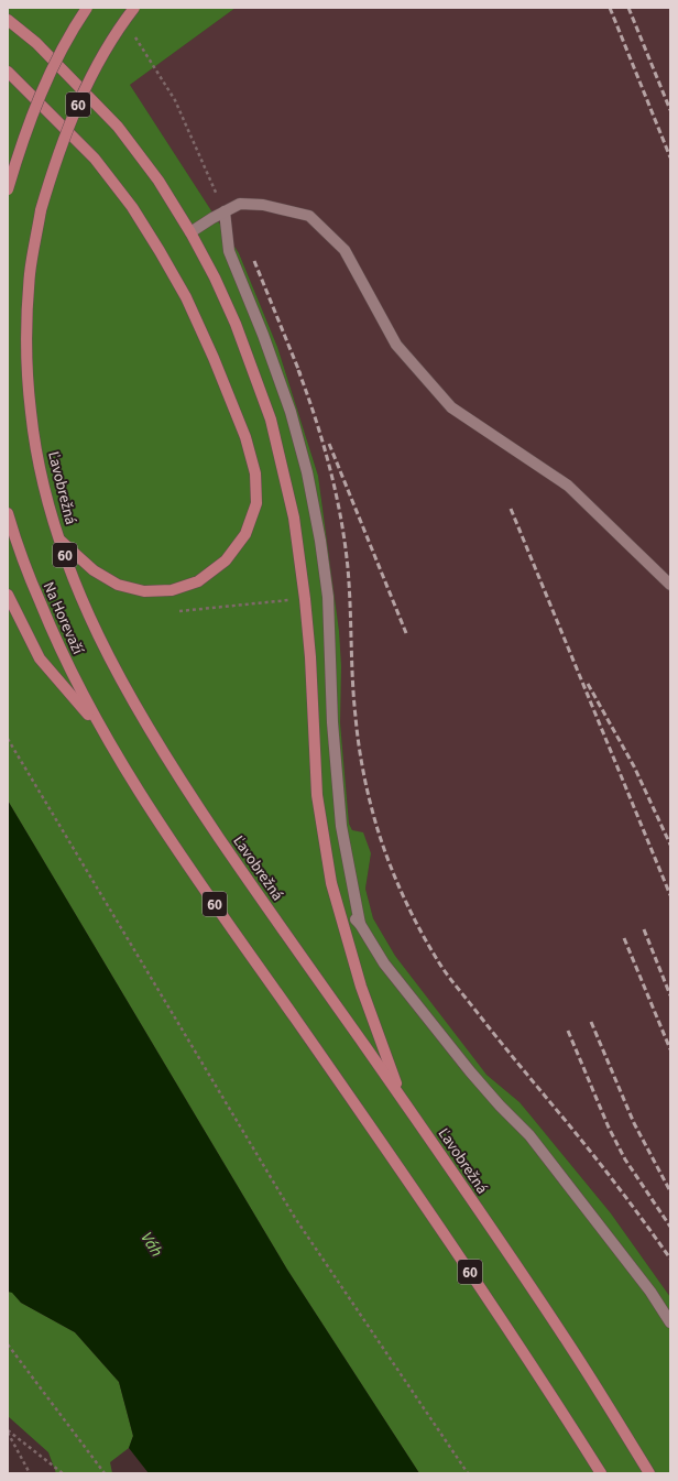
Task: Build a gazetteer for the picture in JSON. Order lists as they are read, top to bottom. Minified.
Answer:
{"streets":{"main road":["60","Ľavobrežná","Na Horevaží"]},"crossings":[["60","Na Horevaží"]],"water":["Váh"]}
